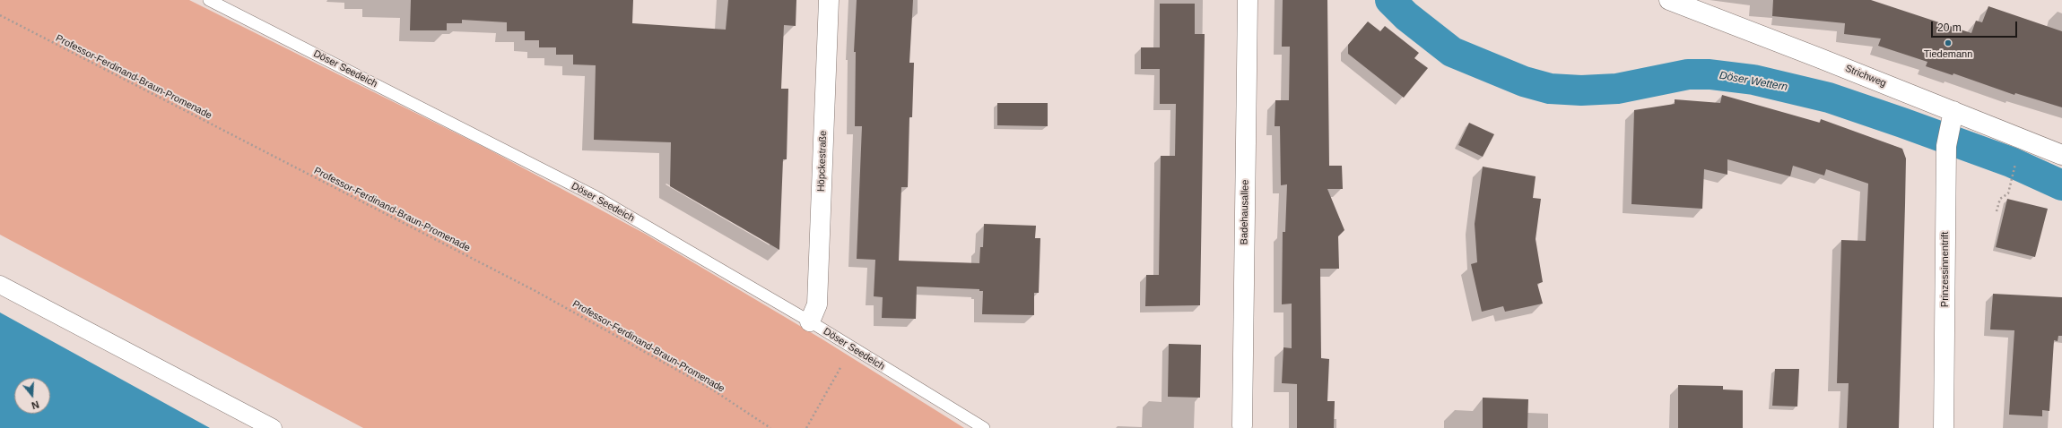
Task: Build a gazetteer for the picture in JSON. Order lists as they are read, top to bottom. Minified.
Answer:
{"streets":{"street":["Strichweg","Höpckestraße","Badehausallee","Prinzessinnentrift"],"lane":["Döser Seedeich"],"path":["Professor-Ferdinand-Braun-Promenade"]},"crossings":[["Döser Seedeich","Höpckestraße"],["Strichweg","Prinzessinnentrift"]],"water":["Döser Wettern"],"places":["Tiedemann"],"scale_bar":"20 m","north":"bottom"}
